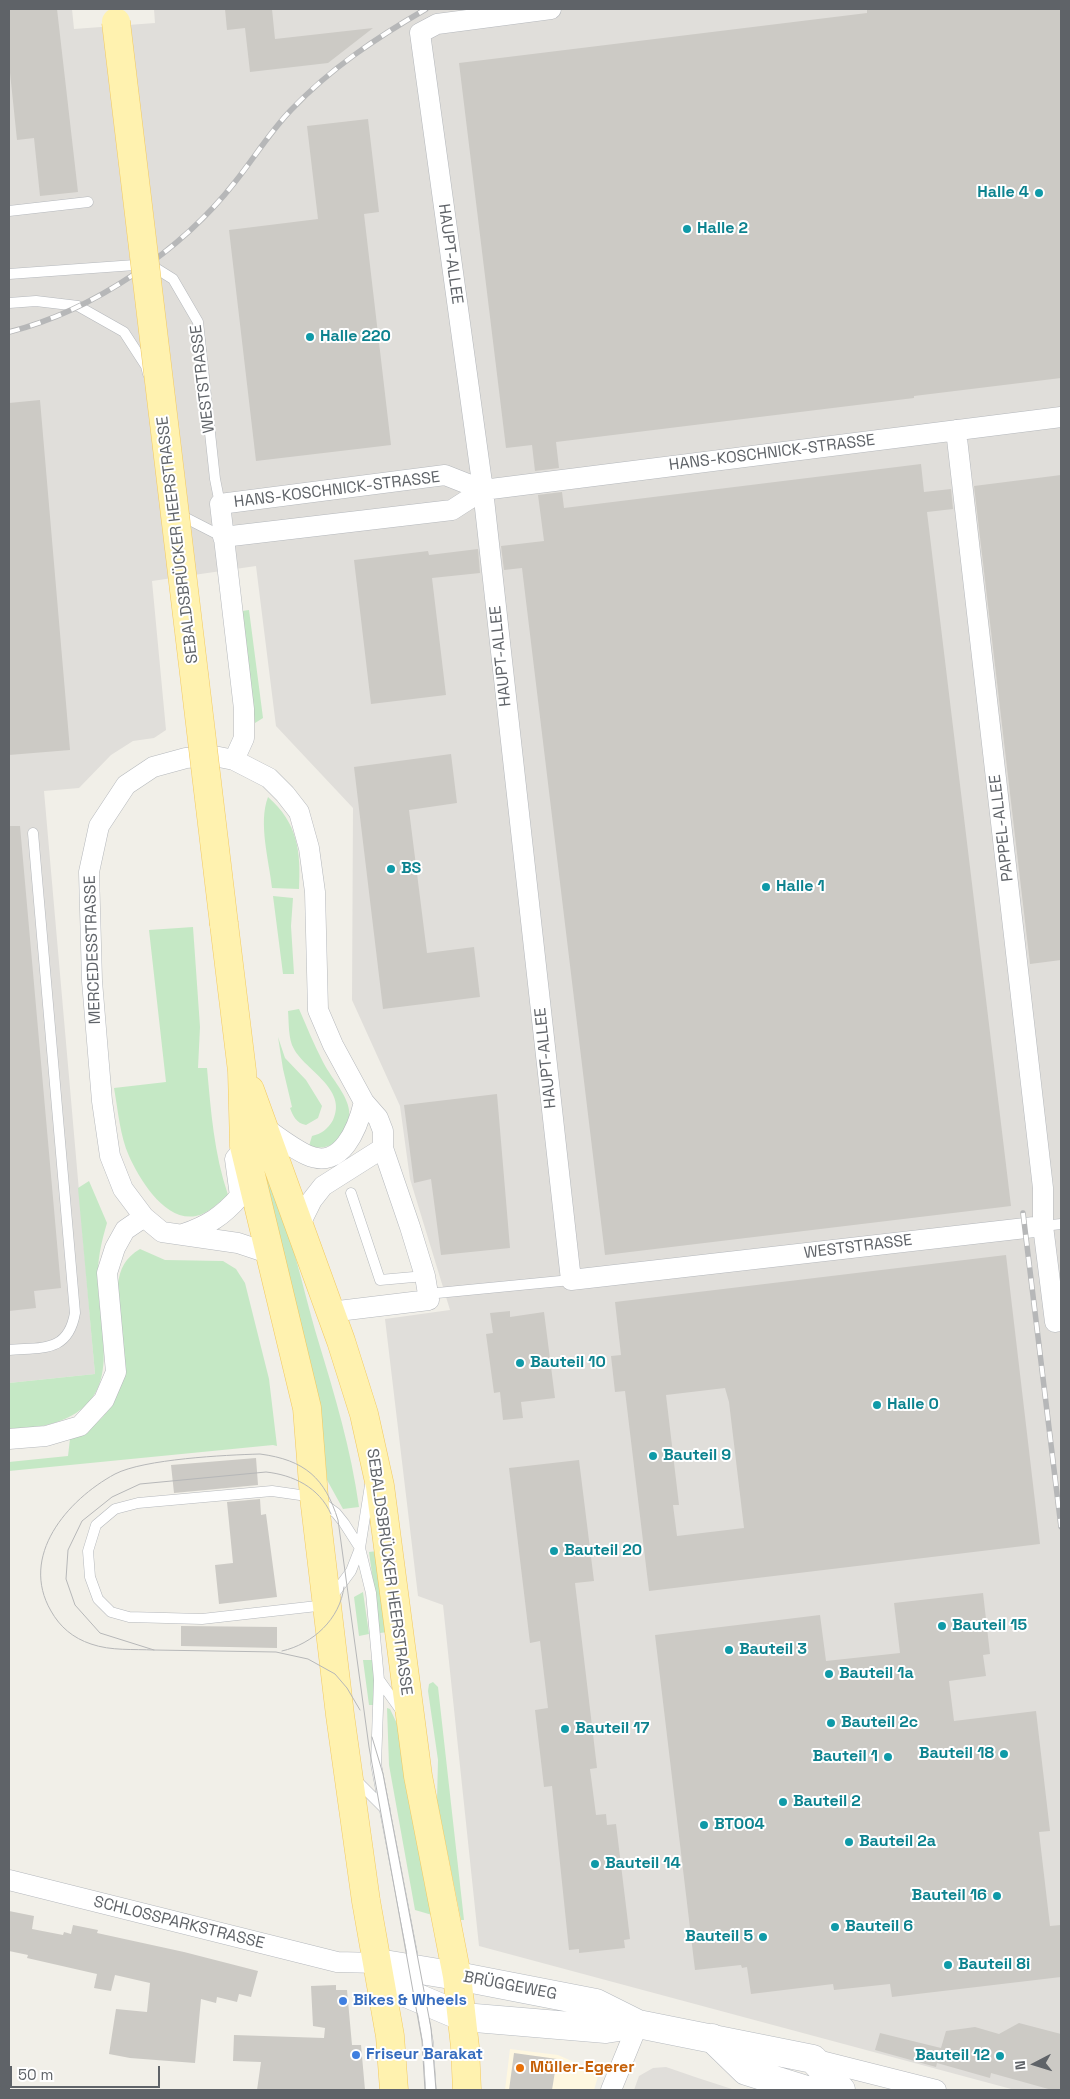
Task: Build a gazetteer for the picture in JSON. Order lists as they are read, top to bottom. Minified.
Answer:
{"streets":{"main road":["SEBALDSBRÜCKER HEERSTRASSE"],"street":["HAUPT-ALLEE","WESTSTRASSE","HANS-KOSCHNICK-STRASSE","PAPPEL-ALLEE","MERCEDESSTRASSE","SCHLOSSPARKSTRASSE","BRÜGGEWEG"]},"crossings":[["HAUPT-ALLEE","WESTSTRASSE"],["HAUPT-ALLEE","HANS-KOSCHNICK-STRASSE"],["WESTSTRASSE","HANS-KOSCHNICK-STRASSE"],["WESTSTRASSE","PAPPEL-ALLEE"],["HANS-KOSCHNICK-STRASSE","PAPPEL-ALLEE"],["SEBALDSBRÜCKER HEERSTRASSE","MERCEDESSTRASSE"],["SEBALDSBRÜCKER HEERSTRASSE","SCHLOSSPARKSTRASSE"],["SEBALDSBRÜCKER HEERSTRASSE","BRÜGGEWEG"],["SCHLOSSPARKSTRASSE","BRÜGGEWEG"]],"places":["Halle 4","Halle 2","Halle 220","BS","Halle 1","Bauteil 10","Halle 0","Bauteil 9","Bauteil 20","Bauteil 15","Bauteil 3","Bauteil 1a","Bauteil 2c","Bauteil 17","Bauteil 18","Bauteil 1","Bauteil 2","BT004","Bauteil 2a","Bauteil 14","Bauteil 16","Bauteil 6","Bauteil 5","Bauteil 8i","Bikes & Wheels","Friseur Barakat","Bauteil 12","Müller-Egerer"],"scale_bar":"50 m","north":"left"}
